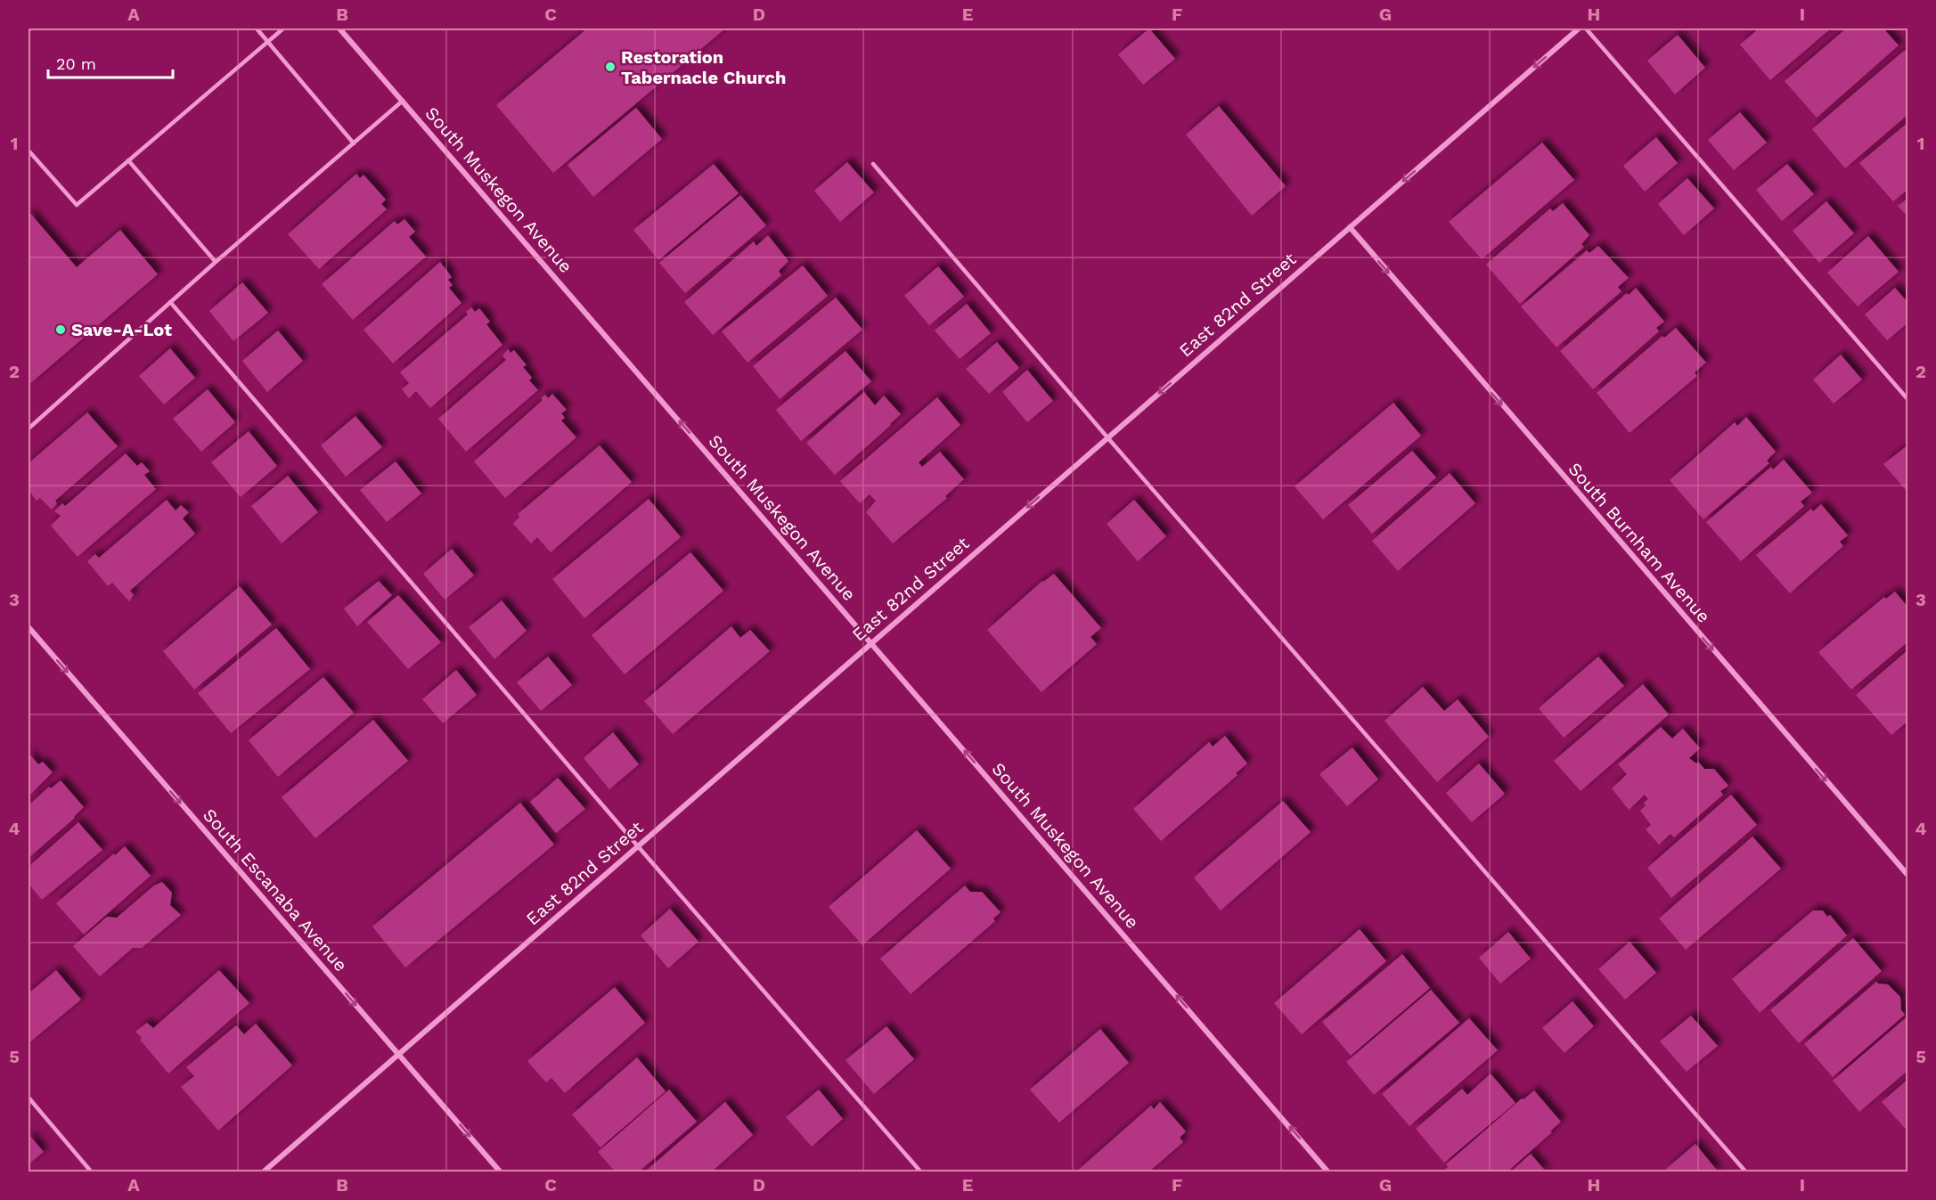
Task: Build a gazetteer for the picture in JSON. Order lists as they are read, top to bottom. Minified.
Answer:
{"streets":{"street":["South Muskegon Avenue","East 82nd Street","South Burnham Avenue","South Escanaba Avenue"]},"crossings":[["South Muskegon Avenue","East 82nd Street"],["East 82nd Street","South Burnham Avenue"],["East 82nd Street","South Escanaba Avenue"]],"one_way":["South Muskegon Avenue","East 82nd Street","South Burnham Avenue","South Escanaba Avenue"],"places":["Restoration Tabernacle Church","Save-A-Lot"],"scale_bar":"20 m","grid":{"columns":["A","B","C","D","E","F","G","H","I"],"rows":["1","2","3","4","5"]}}
